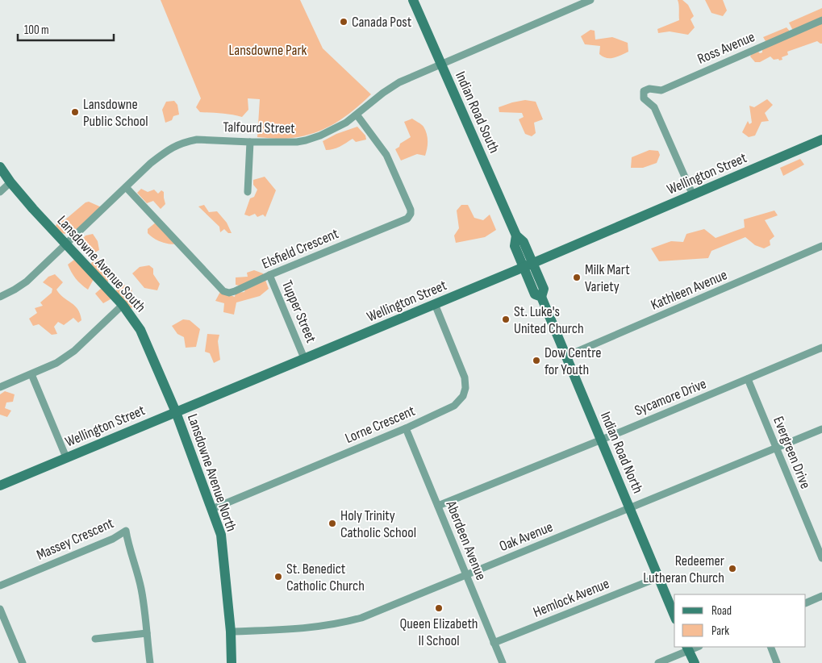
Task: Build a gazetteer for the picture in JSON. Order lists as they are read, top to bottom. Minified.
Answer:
{"streets":{"main road":["Indian Road South","Wellington Street","Lansdowne Avenue South","Indian Road North","Lansdowne Avenue North"],"street":["Ross Avenue","Talfourd Street","Elsfield Crescent","Kathleen Avenue","Tupper Street","Sycamore Drive","Lorne Crescent","Evergreen Drive","Oak Avenue","Massey Crescent","Aberdeen Avenue","Hemlock Avenue"]},"crossings":[["Ross Avenue","Wellington Street"],["Indian Road South","Talfourd Street"],["Indian Road South","Wellington Street"],["Indian Road South","Indian Road North"],["Talfourd Street","Elsfield Crescent"],["Talfourd Street","Lansdowne Avenue South"],["Wellington Street","Lansdowne Avenue South"],["Wellington Street","Tupper Street"],["Wellington Street","Lorne Crescent"],["Wellington Street","Indian Road North"],["Wellington Street","Lansdowne Avenue North"],["Elsfield Crescent","Tupper Street"],["Lansdowne Avenue South","Lansdowne Avenue North"],["Kathleen Avenue","Indian Road North"],["Sycamore Drive","Indian Road North"],["Sycamore Drive","Evergreen Drive"],["Sycamore Drive","Aberdeen Avenue"],["Lorne Crescent","Lansdowne Avenue North"],["Lorne Crescent","Aberdeen Avenue"],["Indian Road North","Oak Avenue"],["Indian Road North","Hemlock Avenue"],["Evergreen Drive","Oak Avenue"],["Lansdowne Avenue North","Oak Avenue"],["Oak Avenue","Aberdeen Avenue"],["Aberdeen Avenue","Hemlock Avenue"]],"parks":["Lansdowne Park"],"places":["Canada Post","Lansdowne Public School","Milk Mart Variety","St. Luke's United Church","Dow Centre for Youth","Holy Trinity Catholic School","Redeemer Lutheran Church","St. Benedict Catholic Church","Queen Elizabeth II School"],"legend":["Road","Park"],"scale_bar":"100 m"}
